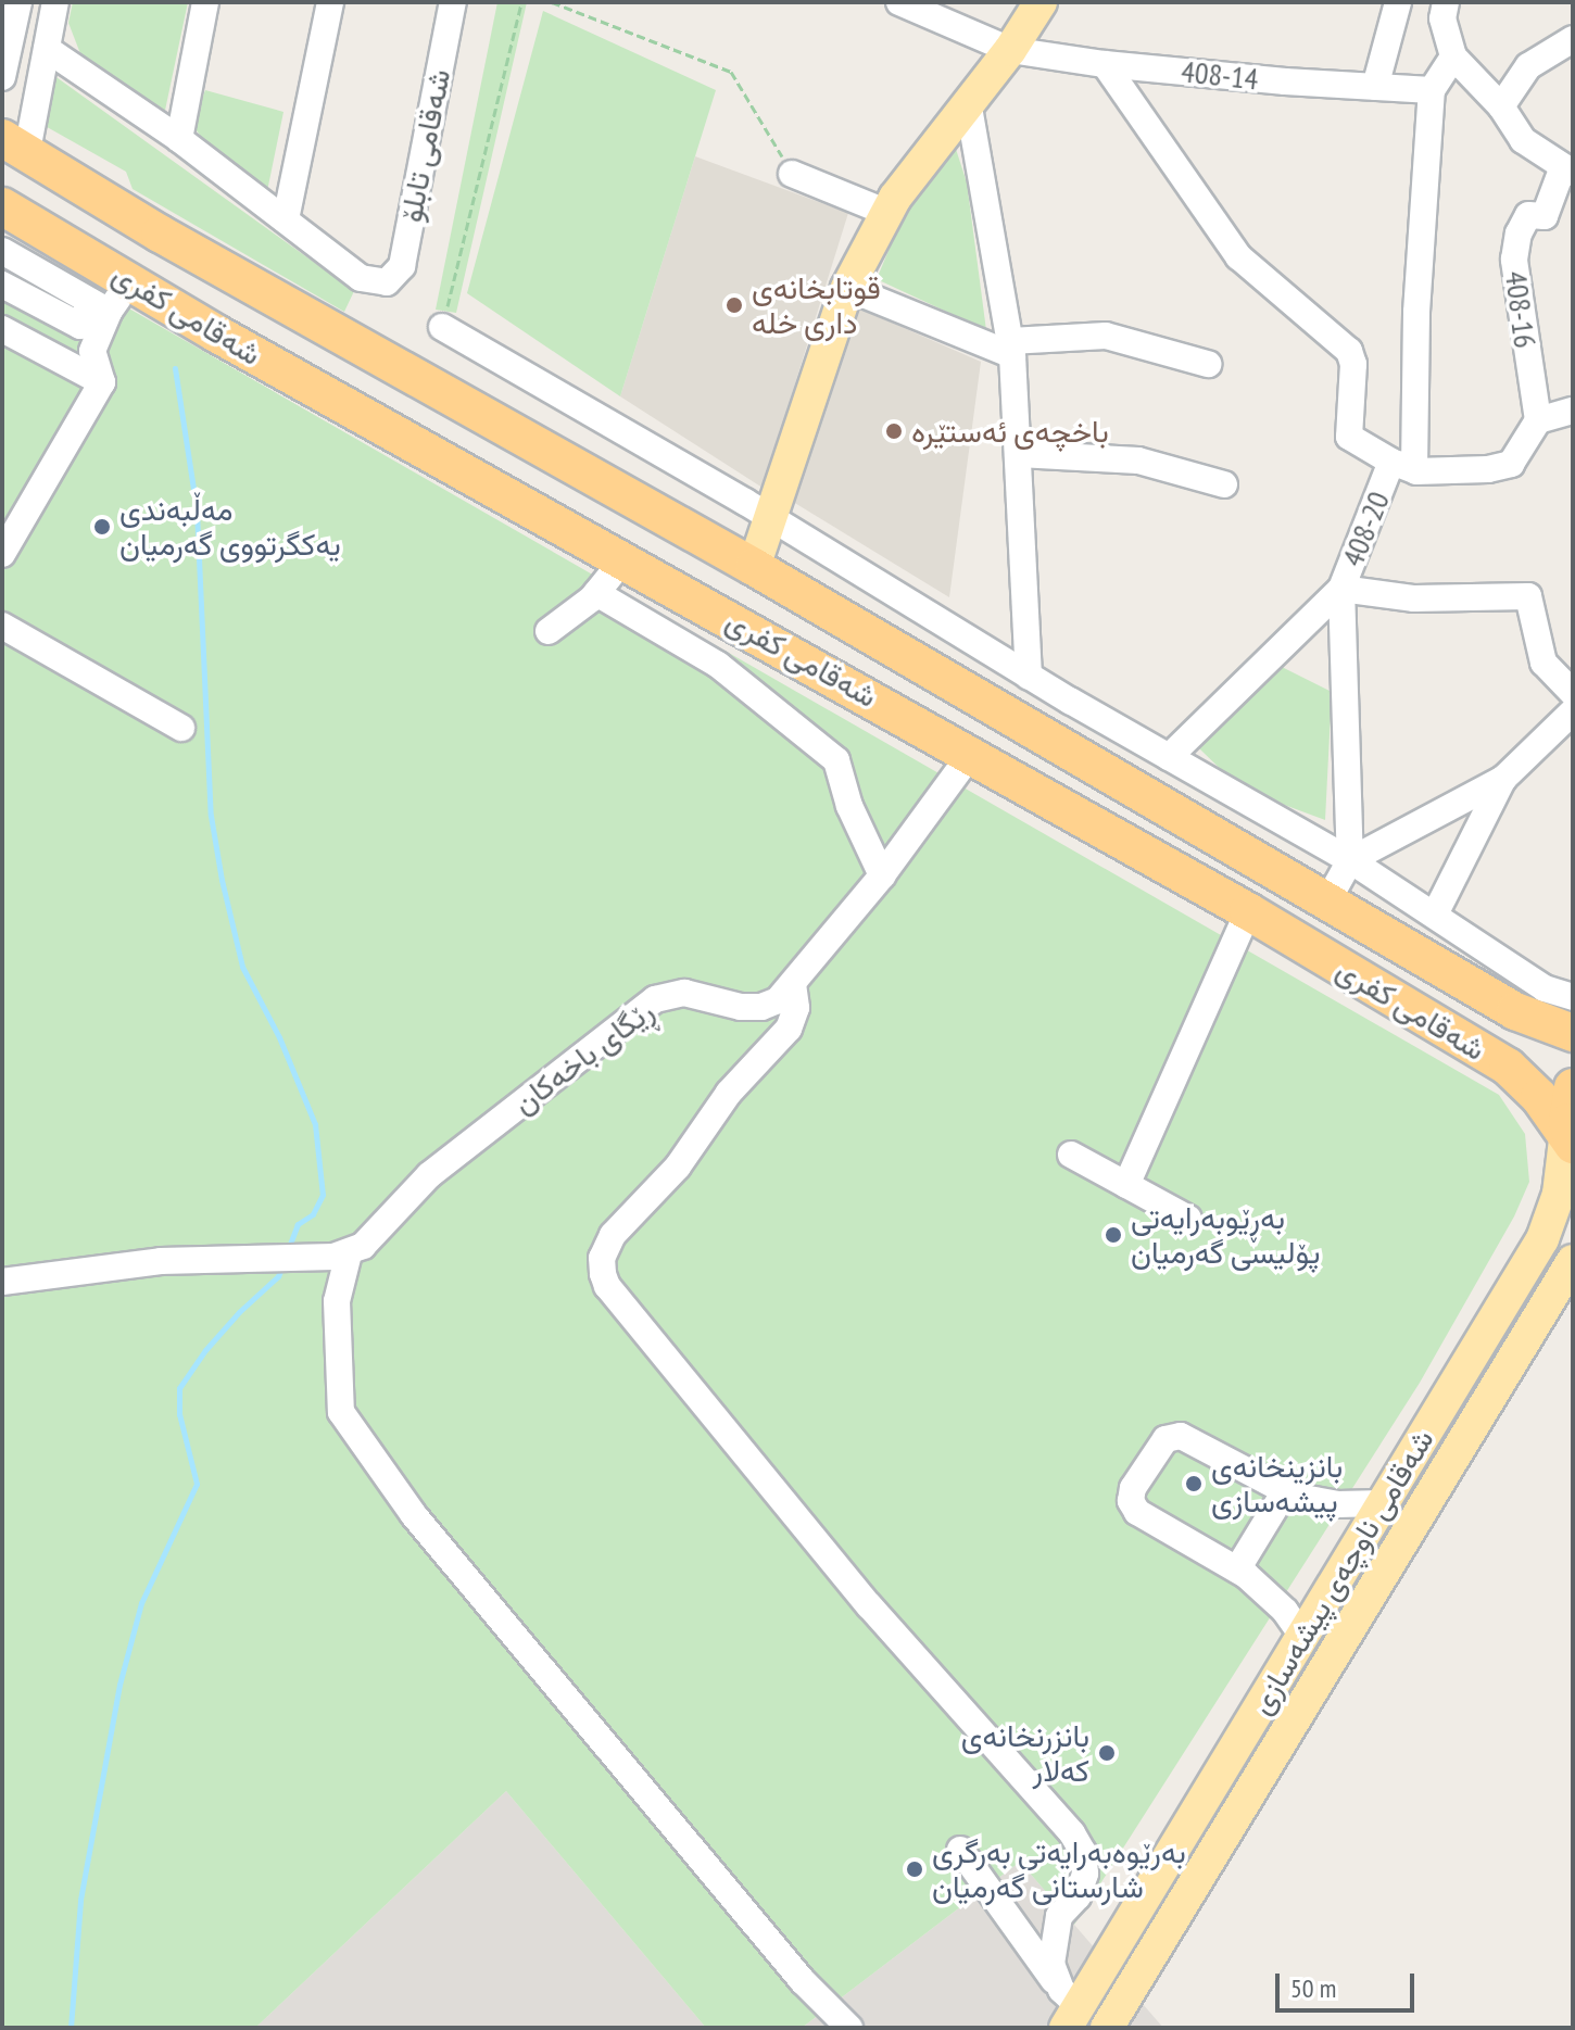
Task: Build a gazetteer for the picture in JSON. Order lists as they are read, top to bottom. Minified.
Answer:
{"streets":{"highway":["شەقامی کفری"],"main road":["شەقامی ناوچەی پیشەسازی"],"street":["408-14","شەقامی تابلۆ","408-16","408-20","ڕێگای باخەکان"]},"crossings":[["408-14","408-20"],["شەقامی کفری","ڕێگای باخەکان"],["شەقامی کفری","شەقامی ناوچەی پیشەسازی"]],"places":["قوتابخانەی داری خلە","باخچەی ئەستێرە","مەڵبەندی یەکگرتووی گەرمیان","بەڕێوبەرایەتی پۆلیسی گەرمیان","بانزینخانەی پیشەسازی","بانزرنخانەی کەلار","بەرێوەبەرایەتی بەرگری شارستانی گەرمیان"],"scale_bar":"50 m"}
